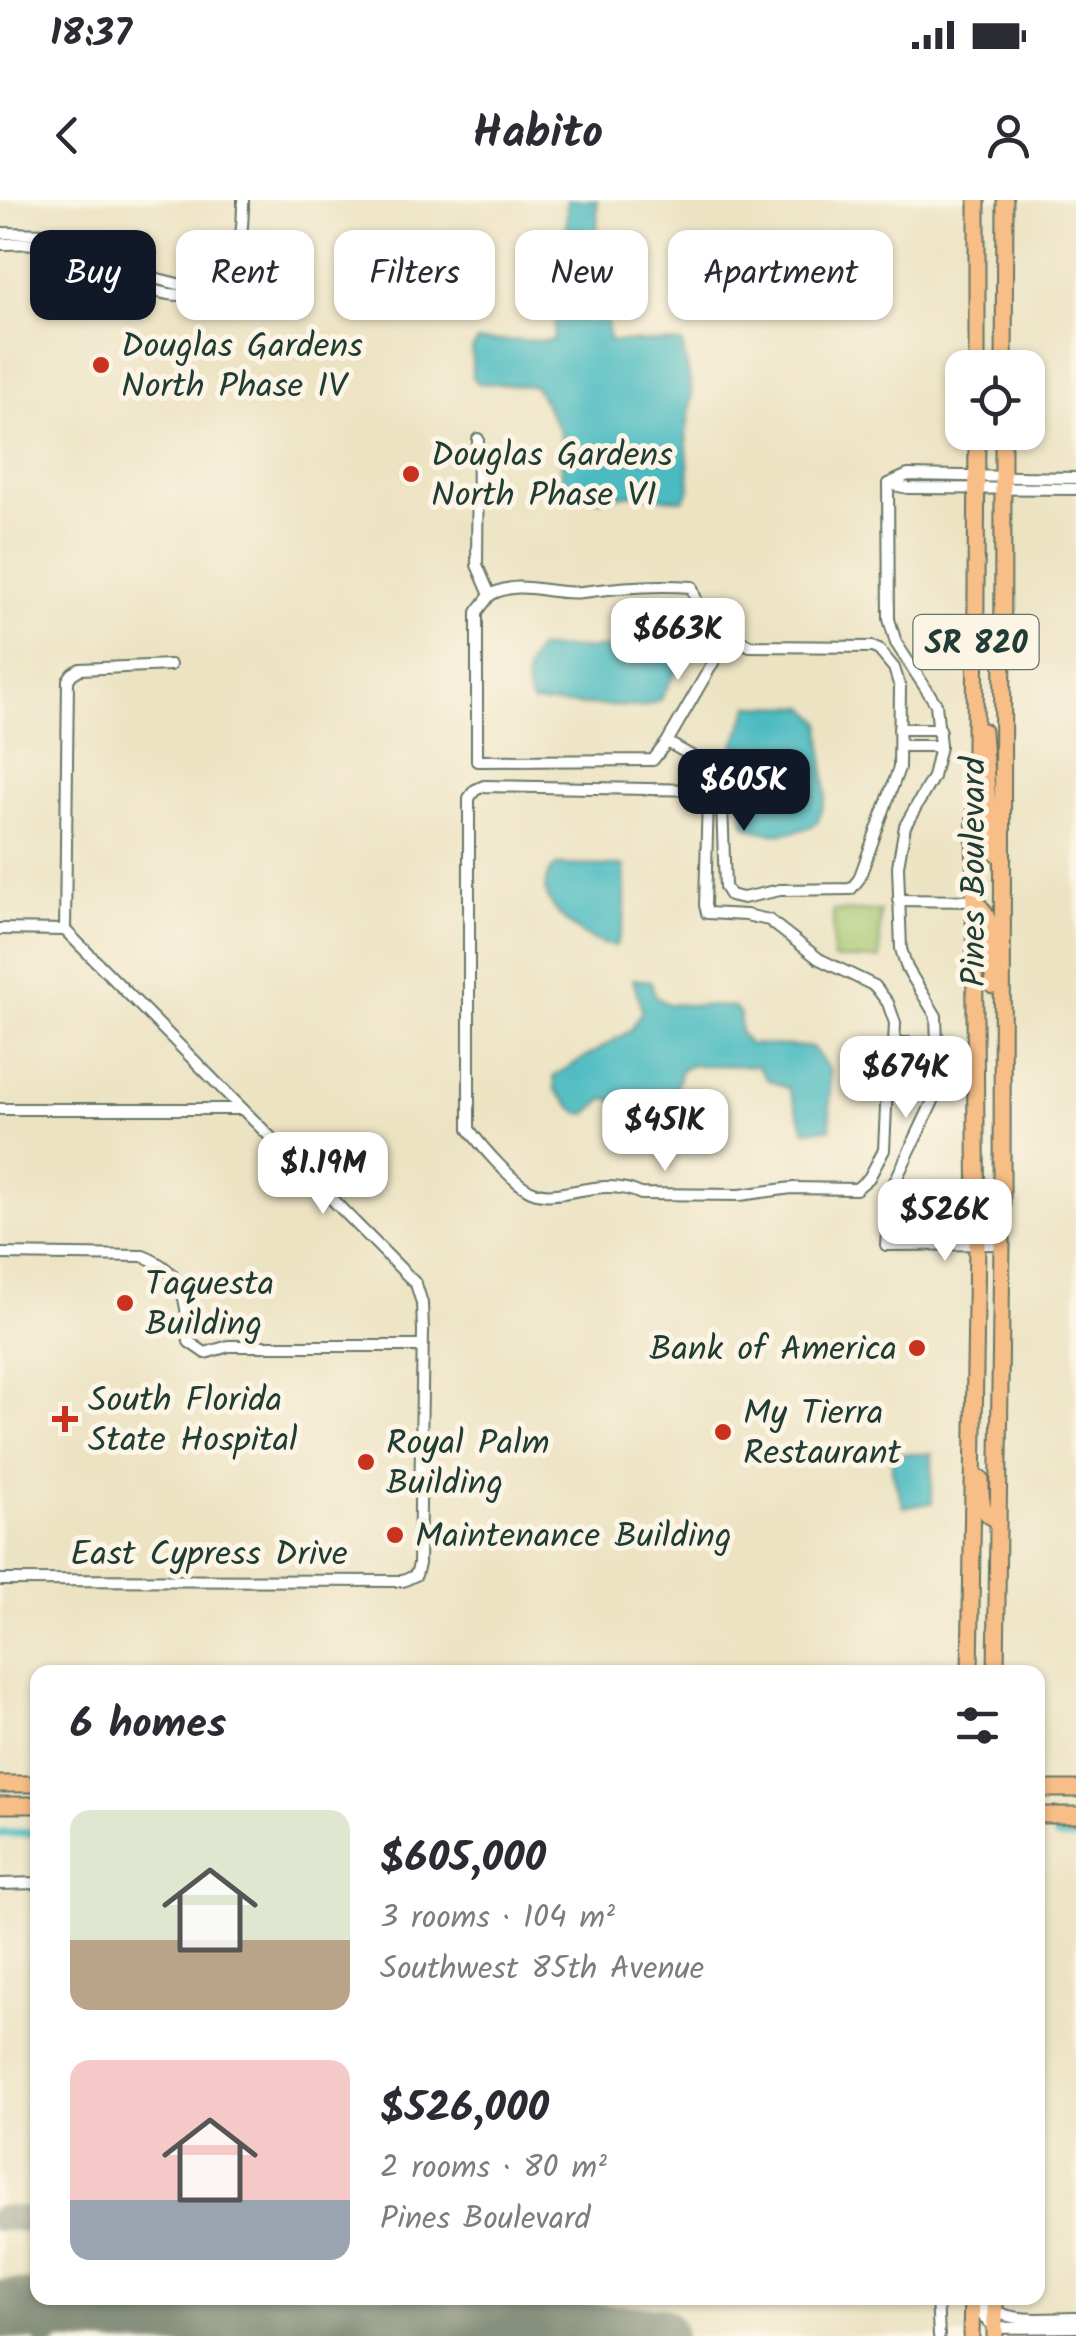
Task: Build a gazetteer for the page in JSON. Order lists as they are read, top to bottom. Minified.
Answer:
{"streets":{"main road":["SR 820","Pines Boulevard"],"street":["East Cypress Drive"]},"places":{"other":["Douglas Gardens North Phase IV","Douglas Gardens North Phase VI","Taquesta Building","Bank of America","My Tierra Restaurant","Royal Palm Building","Maintenance Building"],"health":["South Florida State Hospital"]},"page":{"status":"18:37","header":"Habito","chip":["Buy","Rent","Filters","New","Apartment"],"price":["$663K","$605K","$674K","$451K","$1.19M","$526K"],"heading":"6 homes","list":[{"name":"$605,000","note":"3 rooms · 104 m² · Southwest 85th Avenue"},{"name":"$526,000","note":"2 rooms · 80 m² · Pines Boulevard"}]}}
